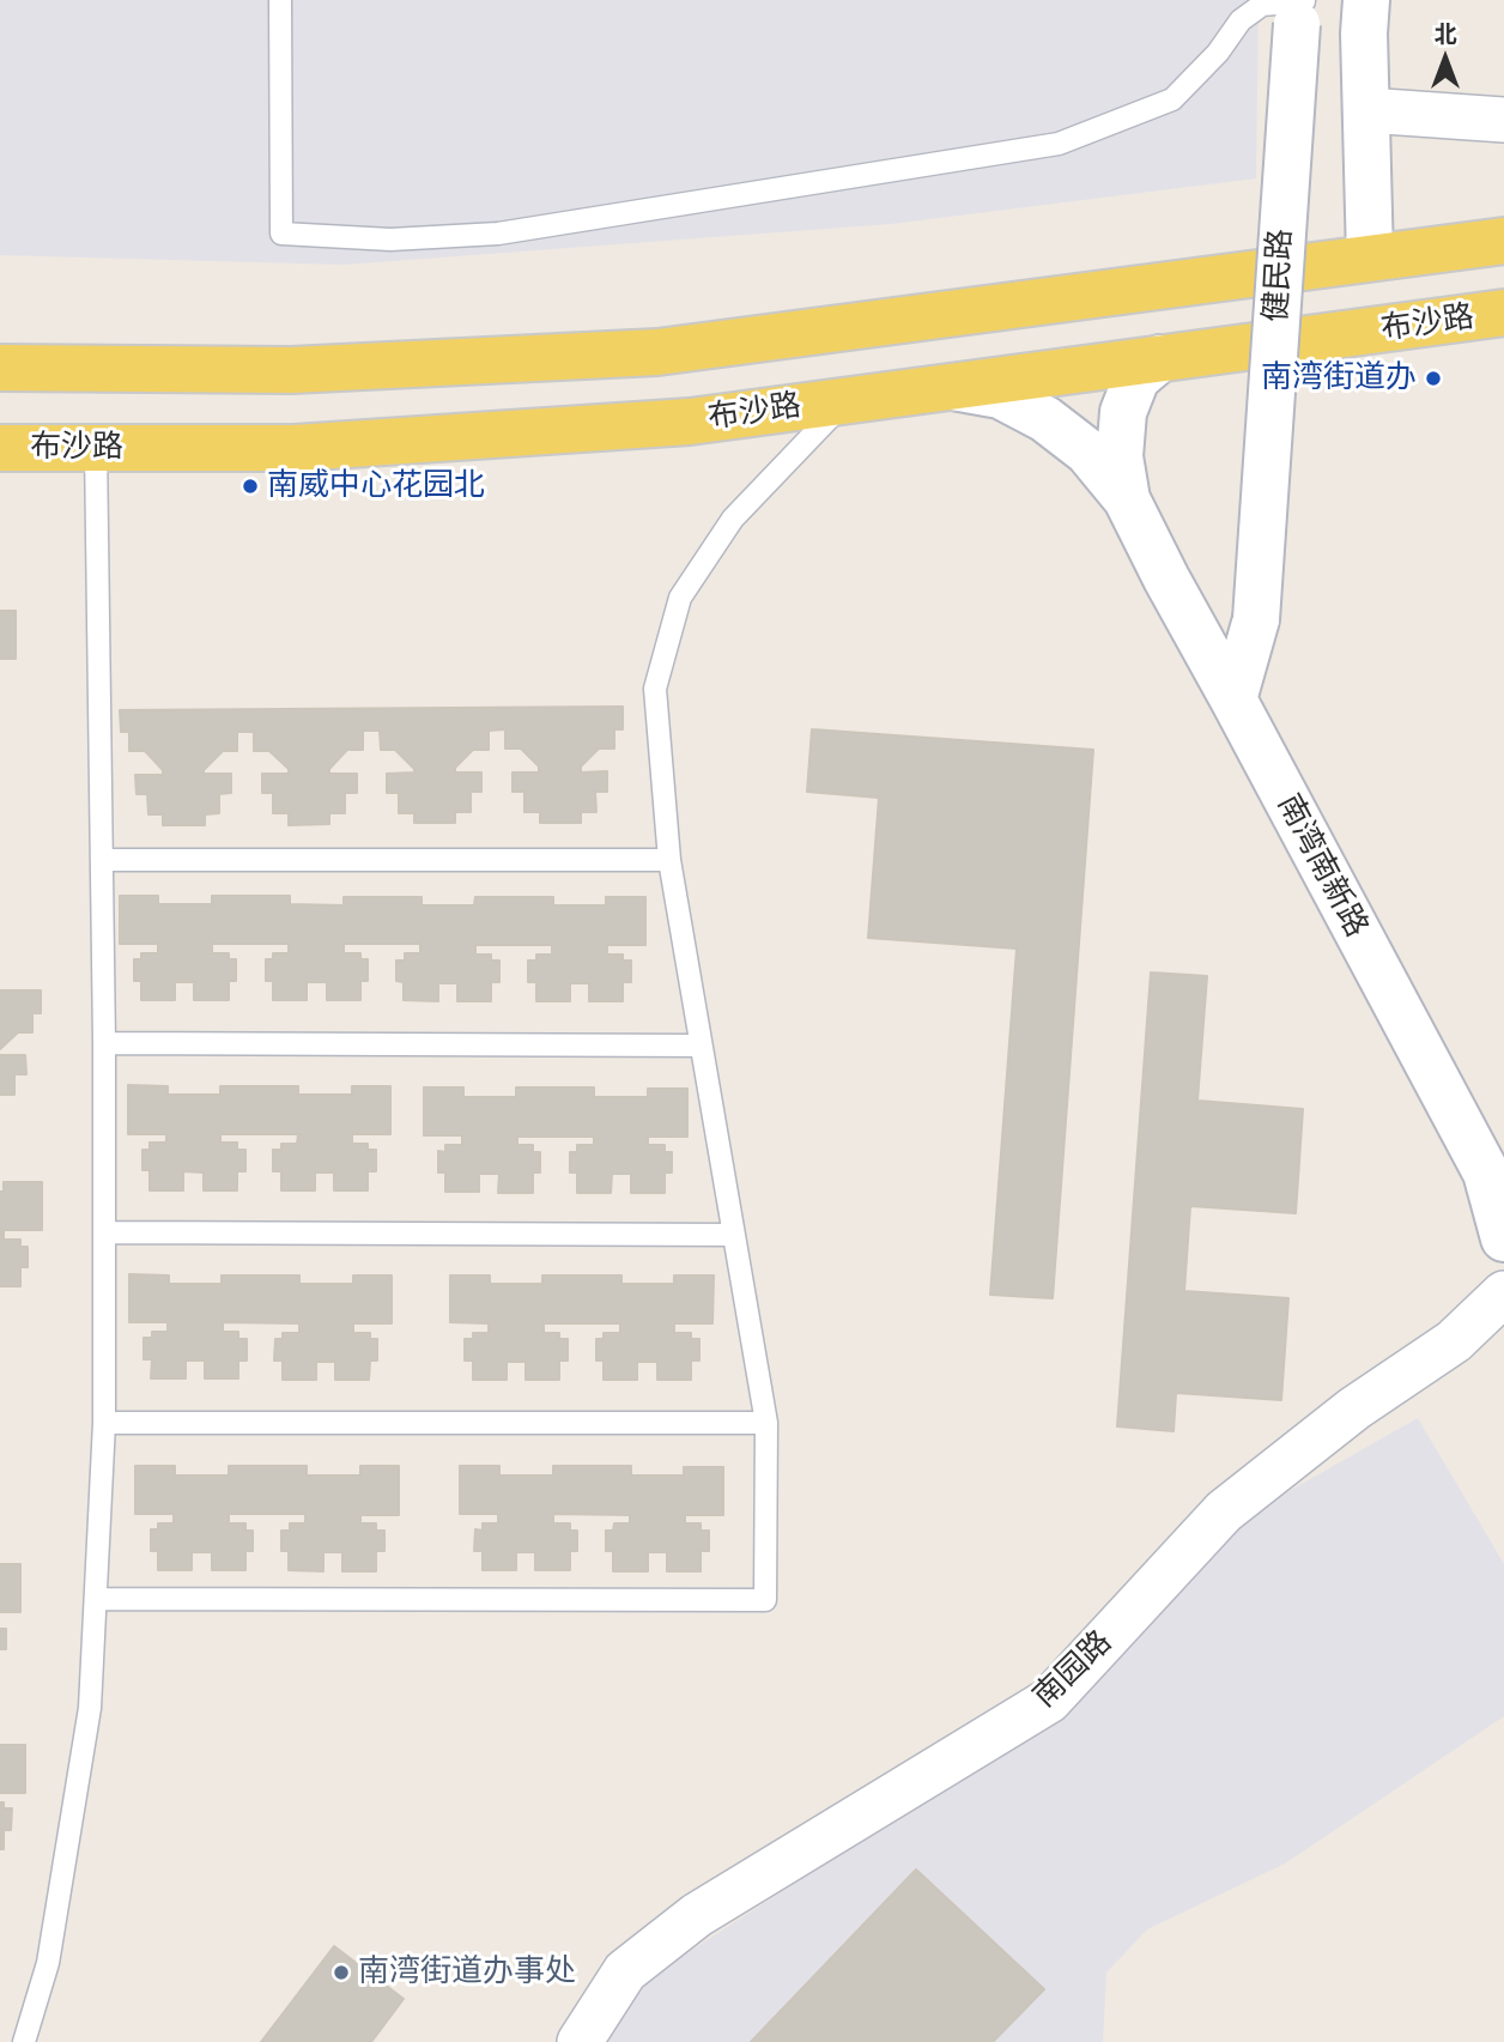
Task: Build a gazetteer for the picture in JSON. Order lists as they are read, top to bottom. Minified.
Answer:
{"streets":{"main road":["布沙路"],"street":["健民路","南湾南新路","南园路"]},"crossings":[["健民路","南湾南新路"],["布沙路","南湾南新路"]],"places":["南湾街道办","南威中心花园北","南湾街道办事处"],"north":"top"}
